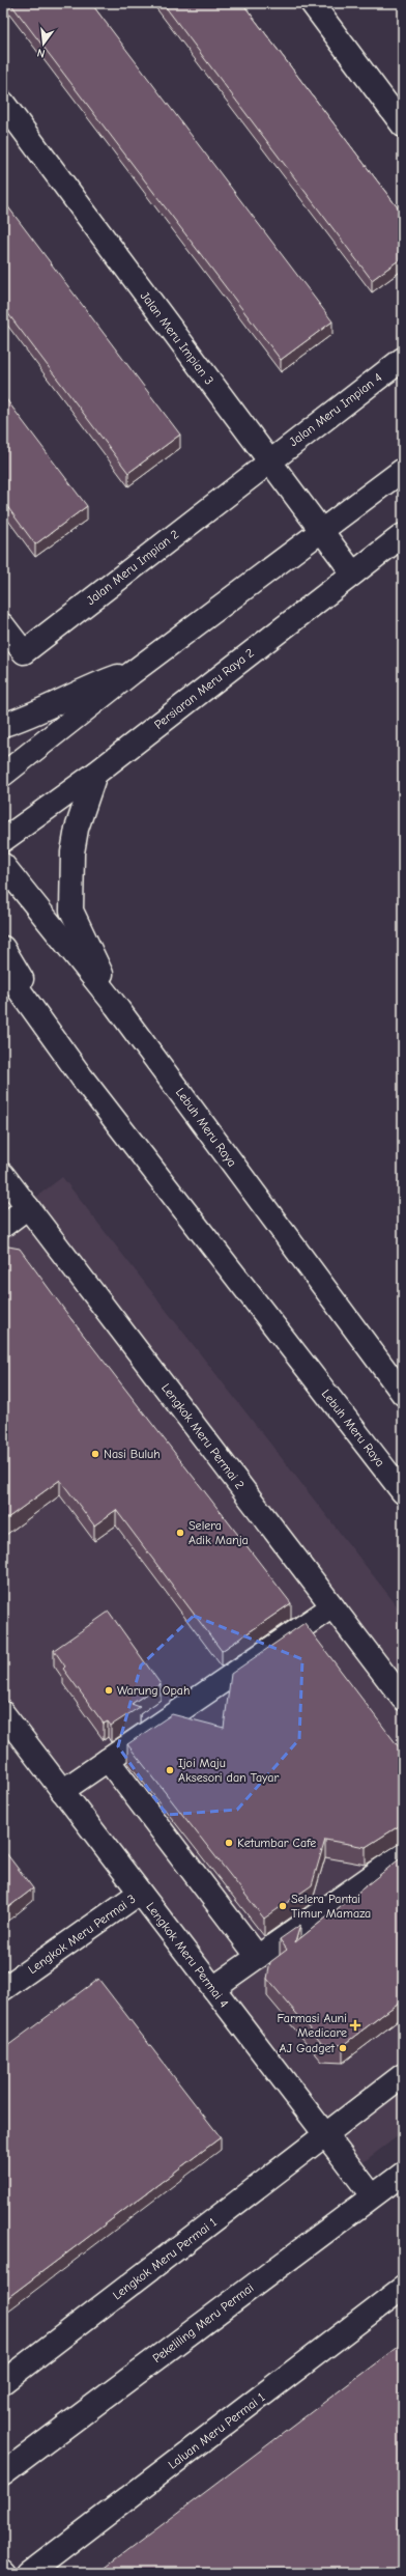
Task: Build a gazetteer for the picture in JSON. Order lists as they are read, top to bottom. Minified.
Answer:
{"streets":{"street":["Jalan Meru Impian 3","Jalan Meru Impian 4","Jalan Meru Impian 2","Persiaran Meru Raya 2","Lebuh Meru Raya","Lengkok Meru Permai 2","Lengkok Meru Permai 3","Lengkok Meru Permai 4","Lengkok Meru Permai 1","Pekeliling Meru Permai","Laluan Meru Permai 1"]},"crossings":[["Jalan Meru Impian 3","Jalan Meru Impian 4"],["Jalan Meru Impian 3","Jalan Meru Impian 2"],["Jalan Meru Impian 3","Persiaran Meru Raya 2"],["Jalan Meru Impian 4","Jalan Meru Impian 2"],["Lengkok Meru Permai 3","Lengkok Meru Permai 4"],["Lengkok Meru Permai 4","Lengkok Meru Permai 1"],["Lengkok Meru Permai 4","Pekeliling Meru Permai"]],"places":{"other":["Nasi Buluh","Selera Adik Manja","Warung Opah","Ijoi Maju Aksesori dan Tayar","Ketumbar Cafe","Selera Pantai Timur Mamaza","AJ Gadget"],"health":["Farmasi Auni Medicare"]},"north":"bottom"}
